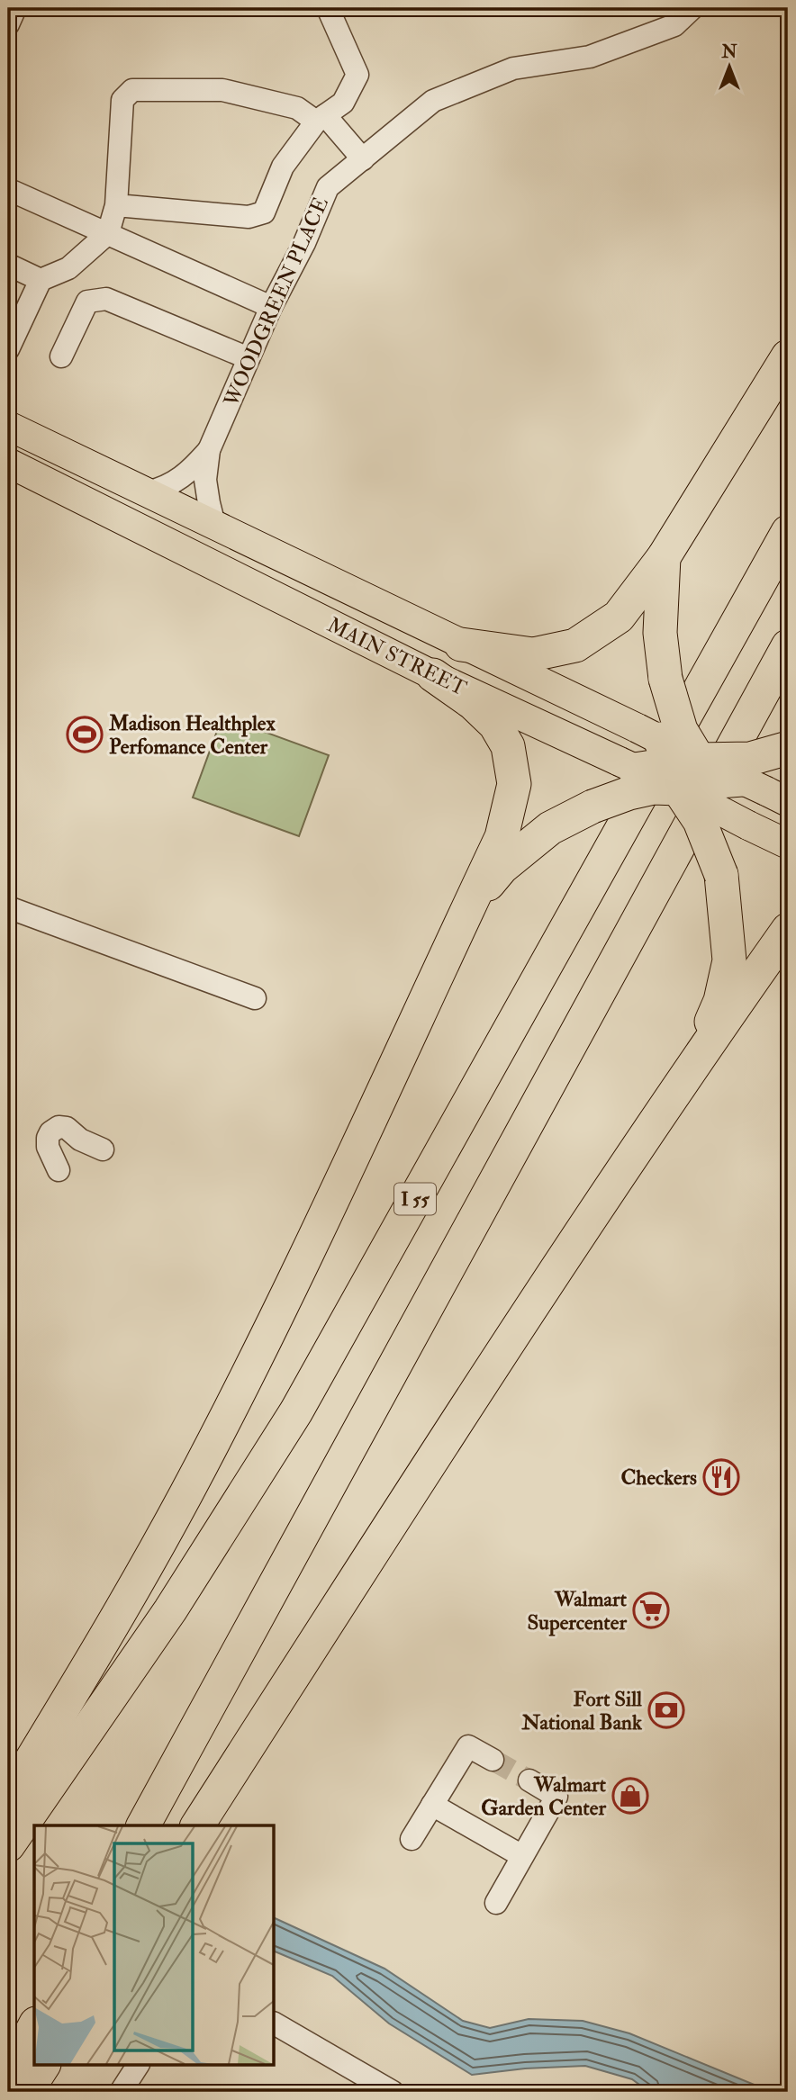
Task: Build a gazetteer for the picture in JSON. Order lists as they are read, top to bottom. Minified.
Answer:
{"streets":{"highway":["I 55"],"main road":["MAIN STREET"],"street":["WOODGREEN PLACE"]},"crossings":[["WOODGREEN PLACE","MAIN STREET"]],"places":{"sports":["Madison Healthplex Perfomance Center"],"restaurant":["Checkers"],"supermarket":["Walmart Supercenter"],"bank":["Fort Sill National Bank"],"shop":["Walmart Garden Center"]},"north":"top"}
